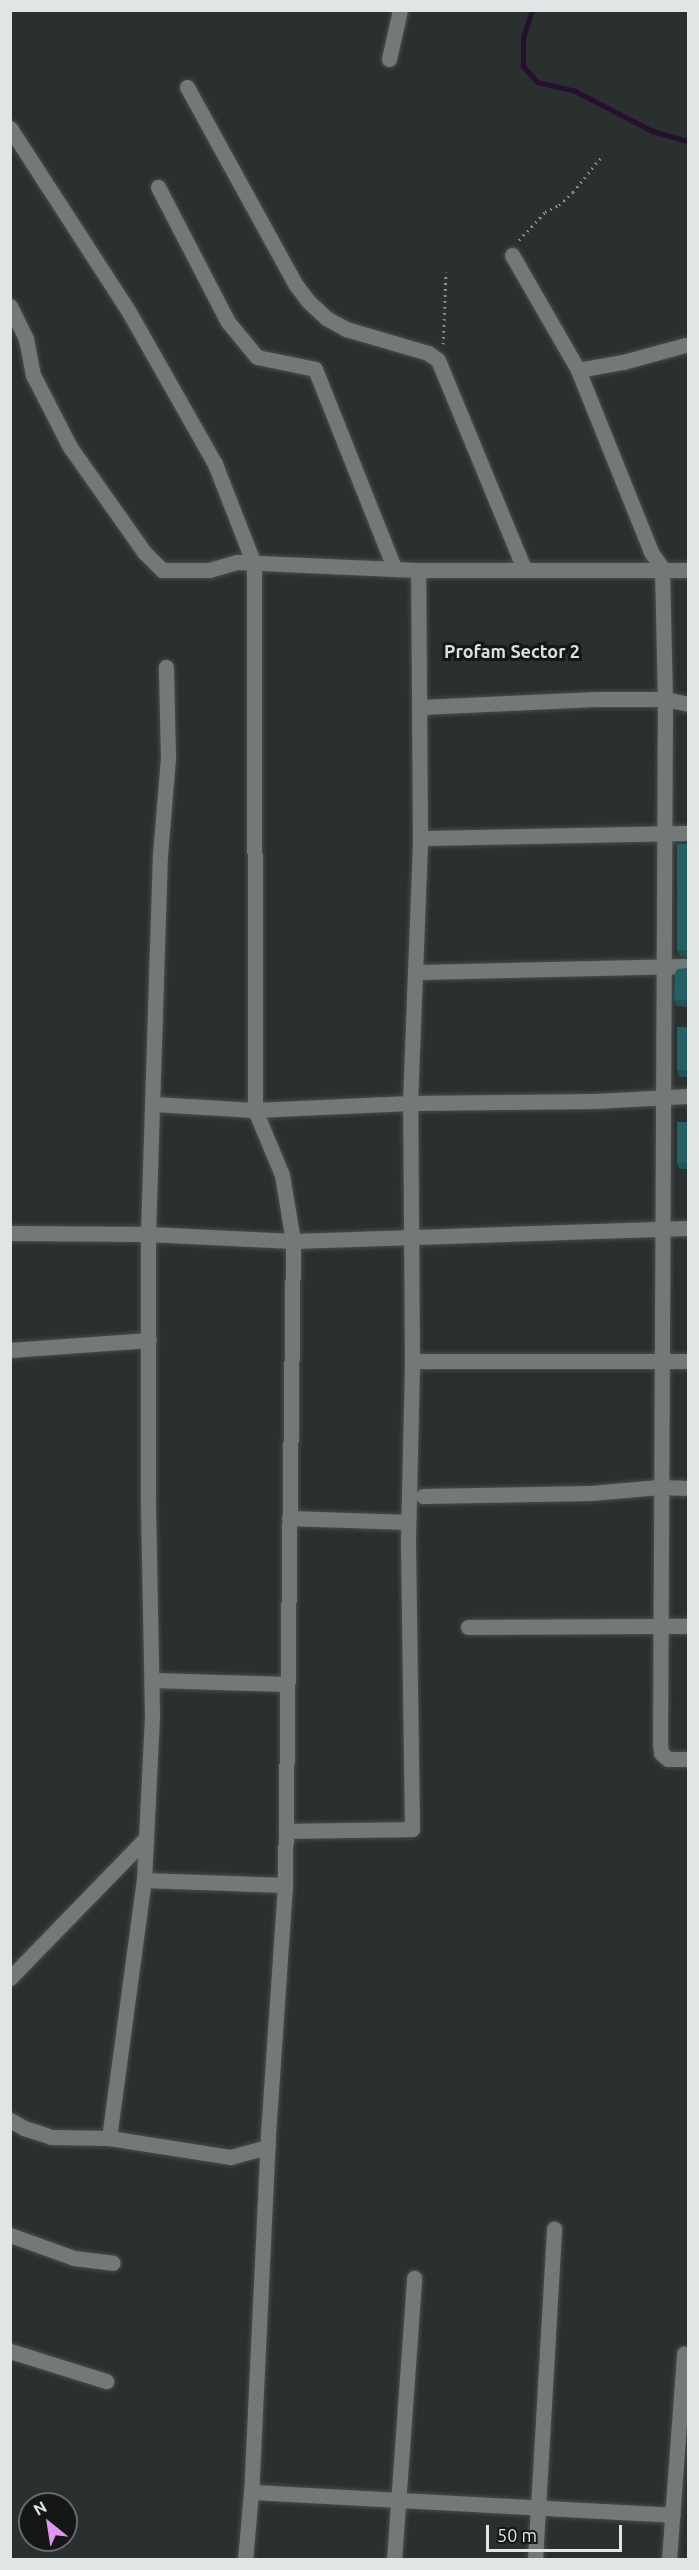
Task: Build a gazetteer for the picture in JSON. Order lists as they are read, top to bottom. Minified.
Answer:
{"districts":["Profam Sector 2"],"scale_bar":"50 m","north":"top left"}
